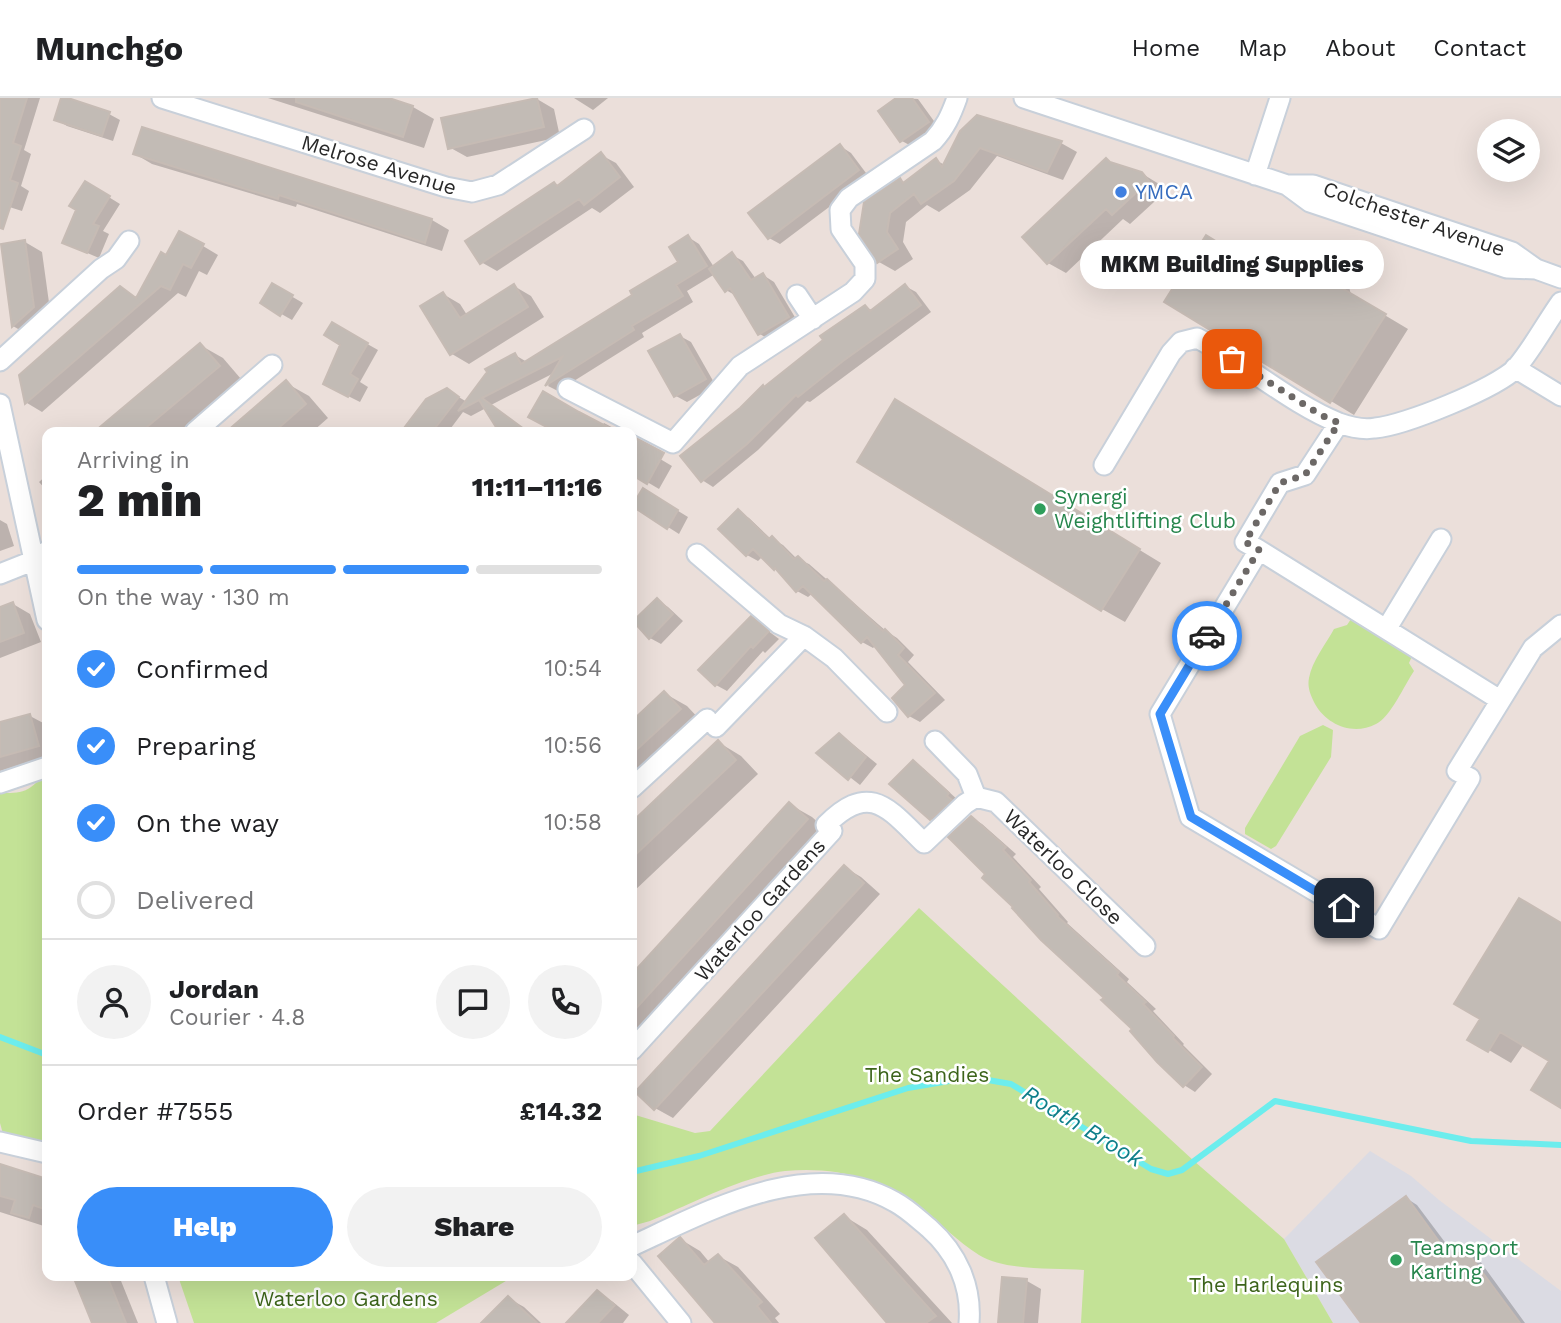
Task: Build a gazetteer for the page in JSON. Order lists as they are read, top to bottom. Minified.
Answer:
{"streets":{"street":["Melrose Avenue","Colchester Avenue","Waterloo Close","Waterloo Gardens"]},"crossings":[["Waterloo Close","Waterloo Gardens"]],"water":["Roath Brook"],"parks":["The Sandies","The Harlequins","Waterloo Gardens"],"places":["YMCA","MKM Building Supplies","Synergi Weightlifting Club","Teamsport Karting"],"page":{"header":"Munchgo","nav":["Home","Map","About","Contact"],"bubble":"MKM Building Supplies","heading":["2 min","Arriving in","11:11–11:16"],"panel":["Jordan","Courier · 4.8","Order #7555","£14.32"],"bar":"On the way · 130 m","list":[["Confirmed","10:54"],["Preparing","10:56"],["On the way","10:58"],"Delivered"],"buttons":["Help","Share"]}}
